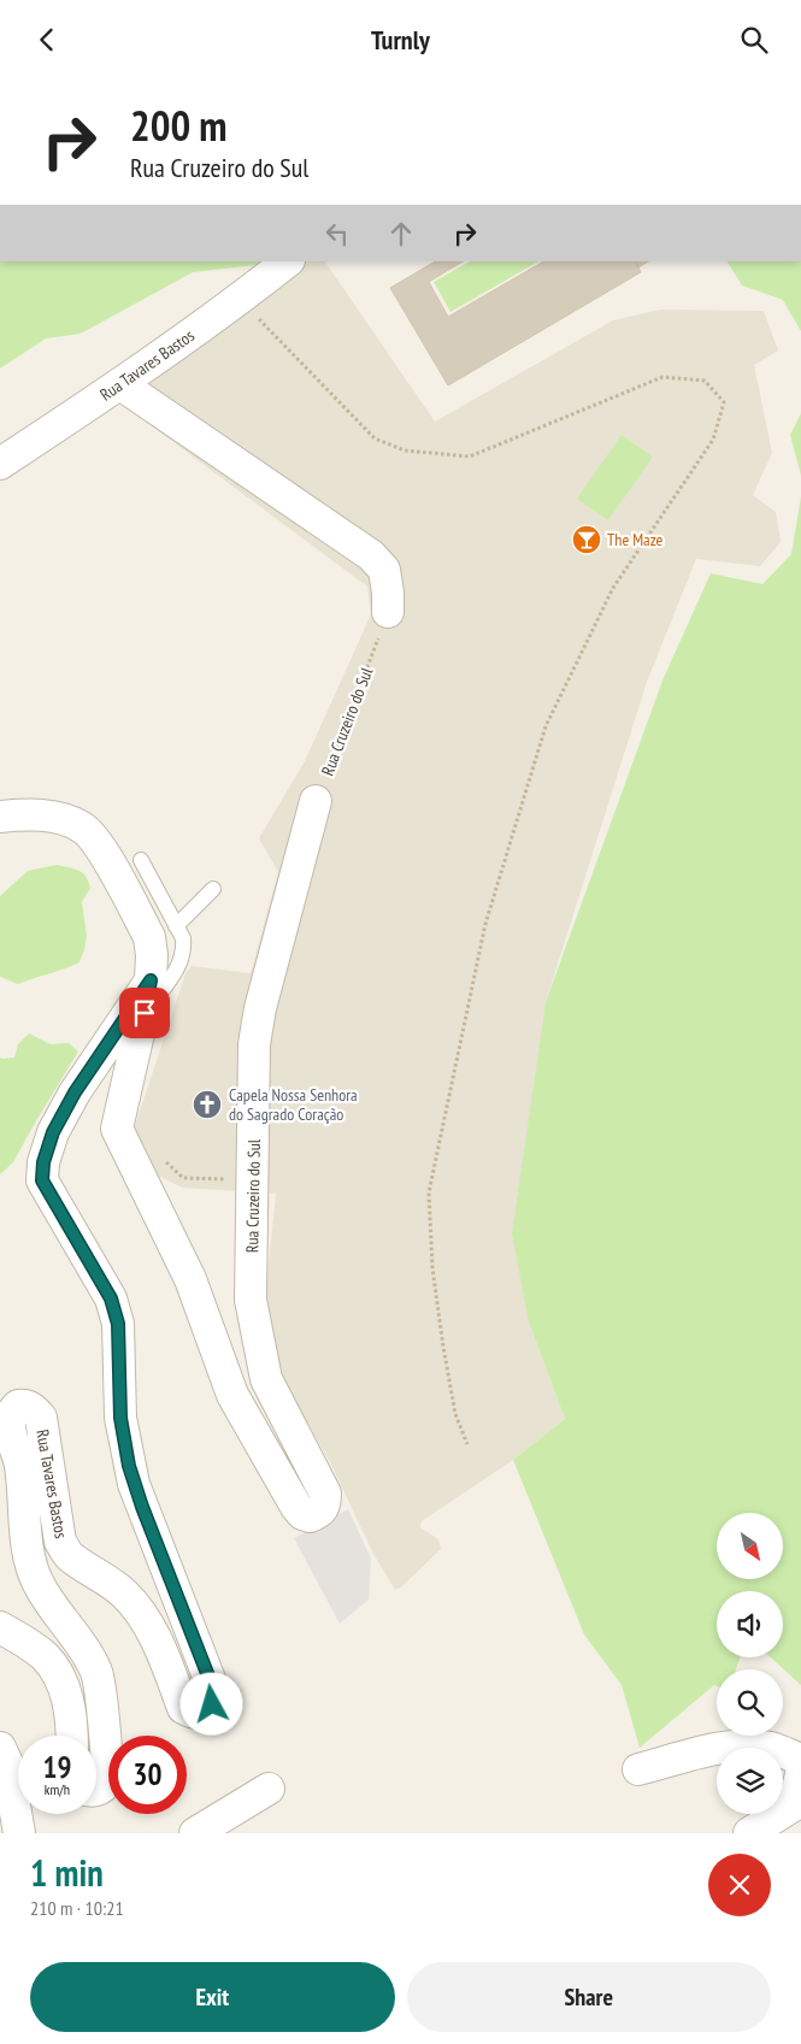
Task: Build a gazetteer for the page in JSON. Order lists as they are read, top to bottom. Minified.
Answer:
{"streets":{"street":["Rua Tavares Bastos","Rua Cruzeiro do Sul"]},"crossings":[["Rua Tavares Bastos","Rua Cruzeiro do Sul"]],"places":{"bar":["The Maze"],"church":["Capela Nossa Senhora do Sagrado Coração"]},"north":"bottom right","page":{"header":"Turnly","turn":["200 m","Rua Cruzeiro do Sul"],"speed":"19 km/h","limit":"30","heading":["1 min","210 m · 10:21"],"buttons":["Exit","Share"]}}
